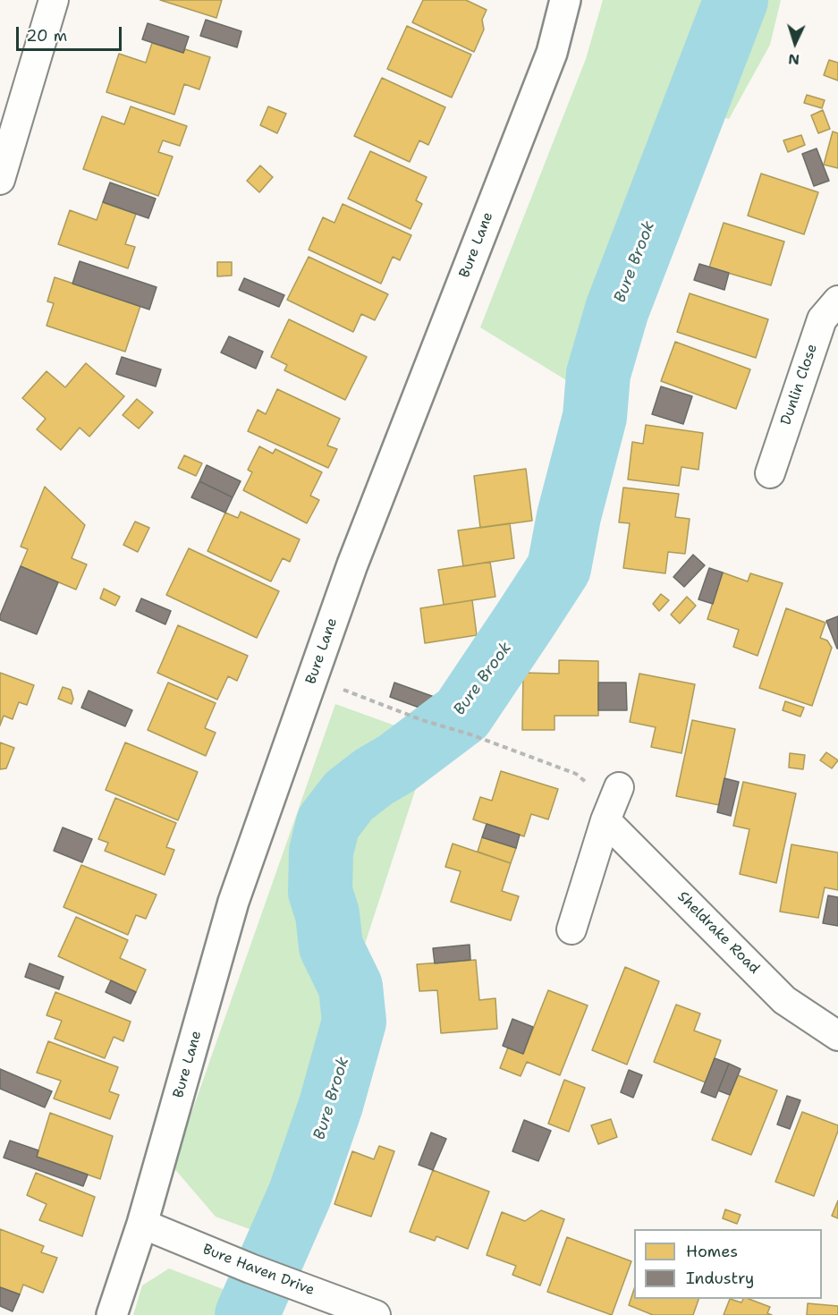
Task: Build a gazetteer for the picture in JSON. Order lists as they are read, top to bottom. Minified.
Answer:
{"streets":{"street":["Bure Lane","Dunlin Close","Sheldrake Road","Bure Haven Drive"]},"crossings":[["Bure Lane","Bure Haven Drive"]],"water":["Bure Brook"],"legend":["Homes","Industry"],"scale_bar":"20 m","north":"bottom"}
